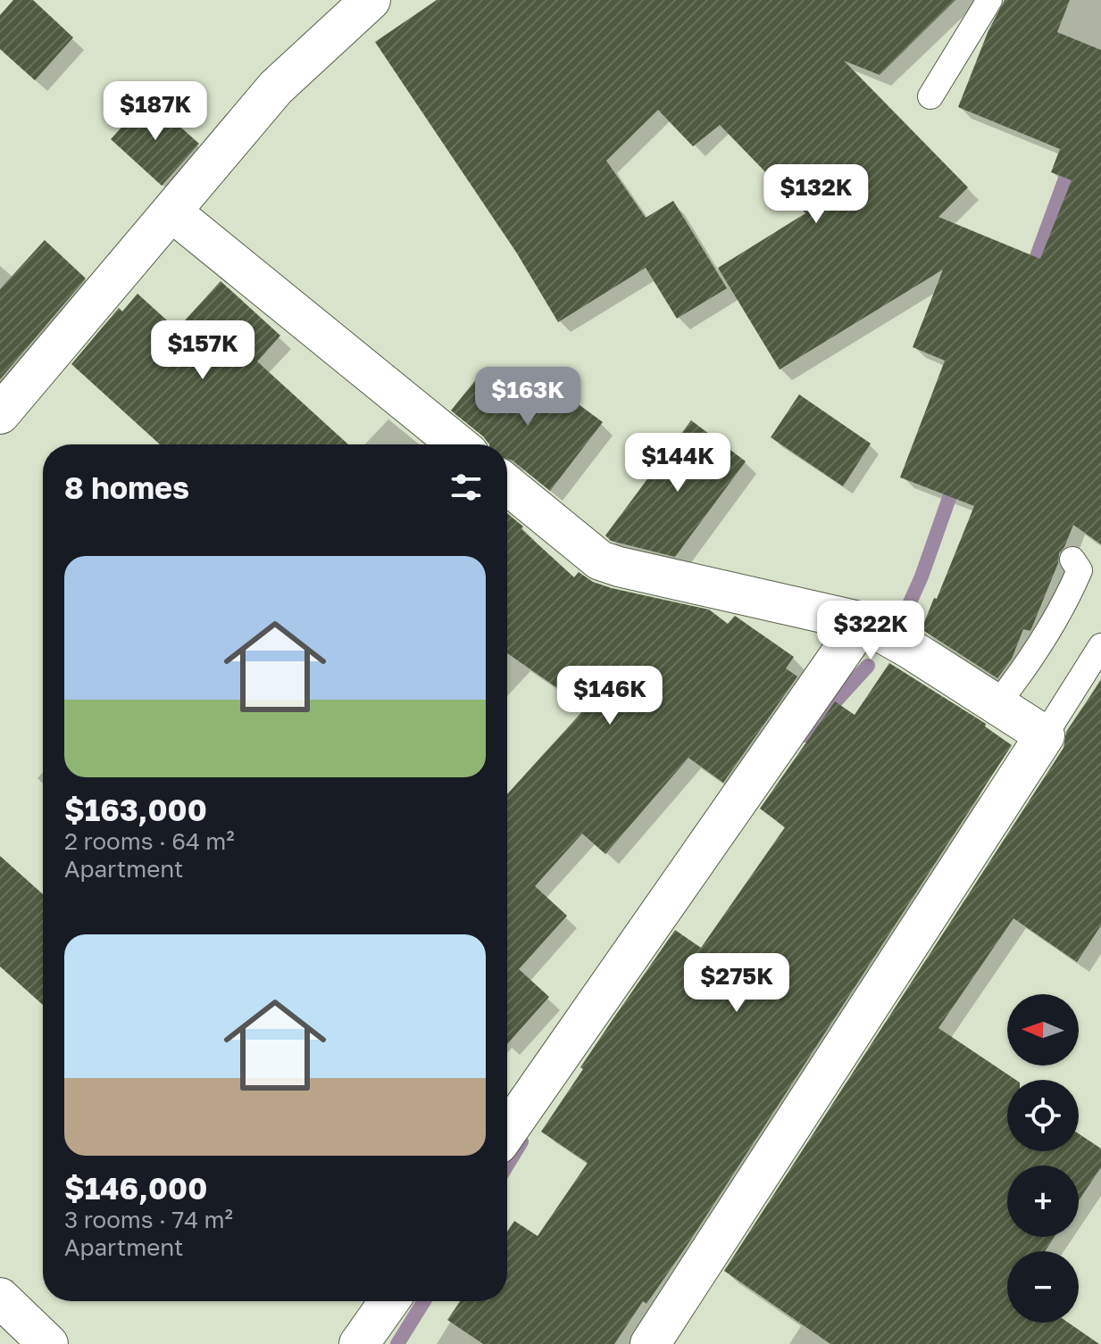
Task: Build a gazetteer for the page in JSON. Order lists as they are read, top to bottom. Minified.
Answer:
{"north":"left","page":{"price":["$187K","$132K","$157K","$163K","$144K","$322K","$146K","$275K"],"heading":"8 homes","list":[{"name":"$163,000","note":"2 rooms · 64 m² · Apartment"},{"name":"$146,000","note":"3 rooms · 74 m² · Apartment"}],"map_buttons":["+","−"]}}
